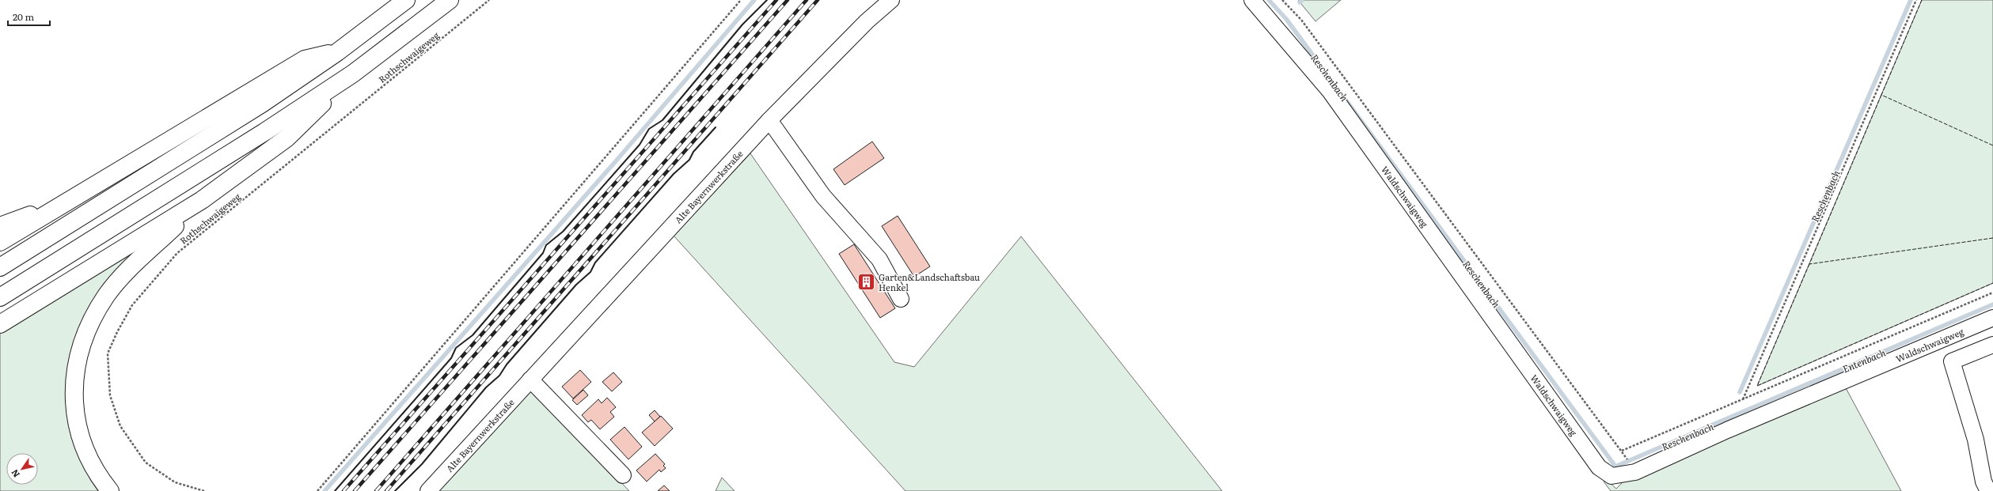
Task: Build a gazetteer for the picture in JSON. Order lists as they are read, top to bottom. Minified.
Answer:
{"streets":{"street":["Alte Bayernwerkstraße","Waldschwaigweg"],"path":["Rothschwaigeweg"]},"water":["Reschenbach","Entenbach"],"places":{"building":["Garten&Landschaftsbau Henkel"]},"scale_bar":"20 m","north":"bottom left"}
